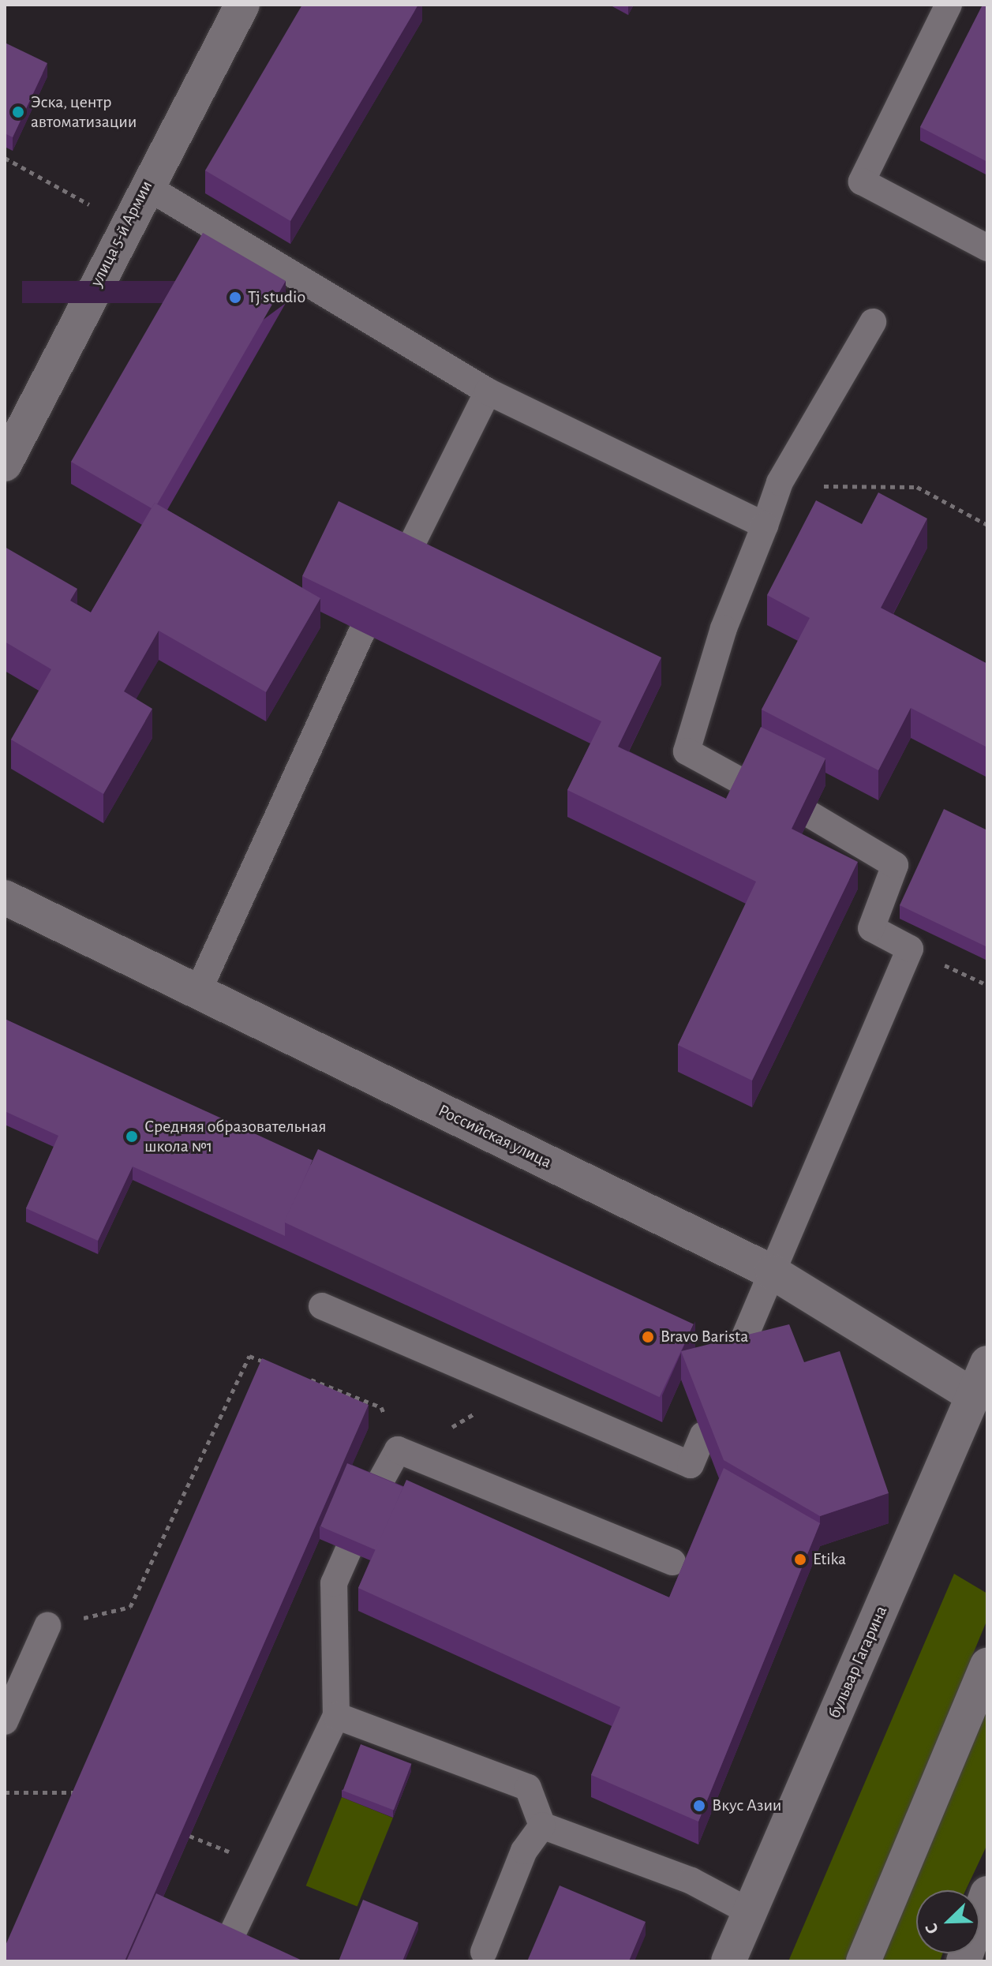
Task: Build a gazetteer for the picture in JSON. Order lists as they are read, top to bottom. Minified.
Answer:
{"streets":{"street":["улица 5-й Армии","Российская улица","бульвар Гагарина"]},"crossings":[["Российская улица","бульвар Гагарина"]],"places":["Эска, центр автоматизации","Tj studio","Средняя образовательная школа №1","Bravo Barista","Etika","Вкус Азии"],"north":"bottom left"}
